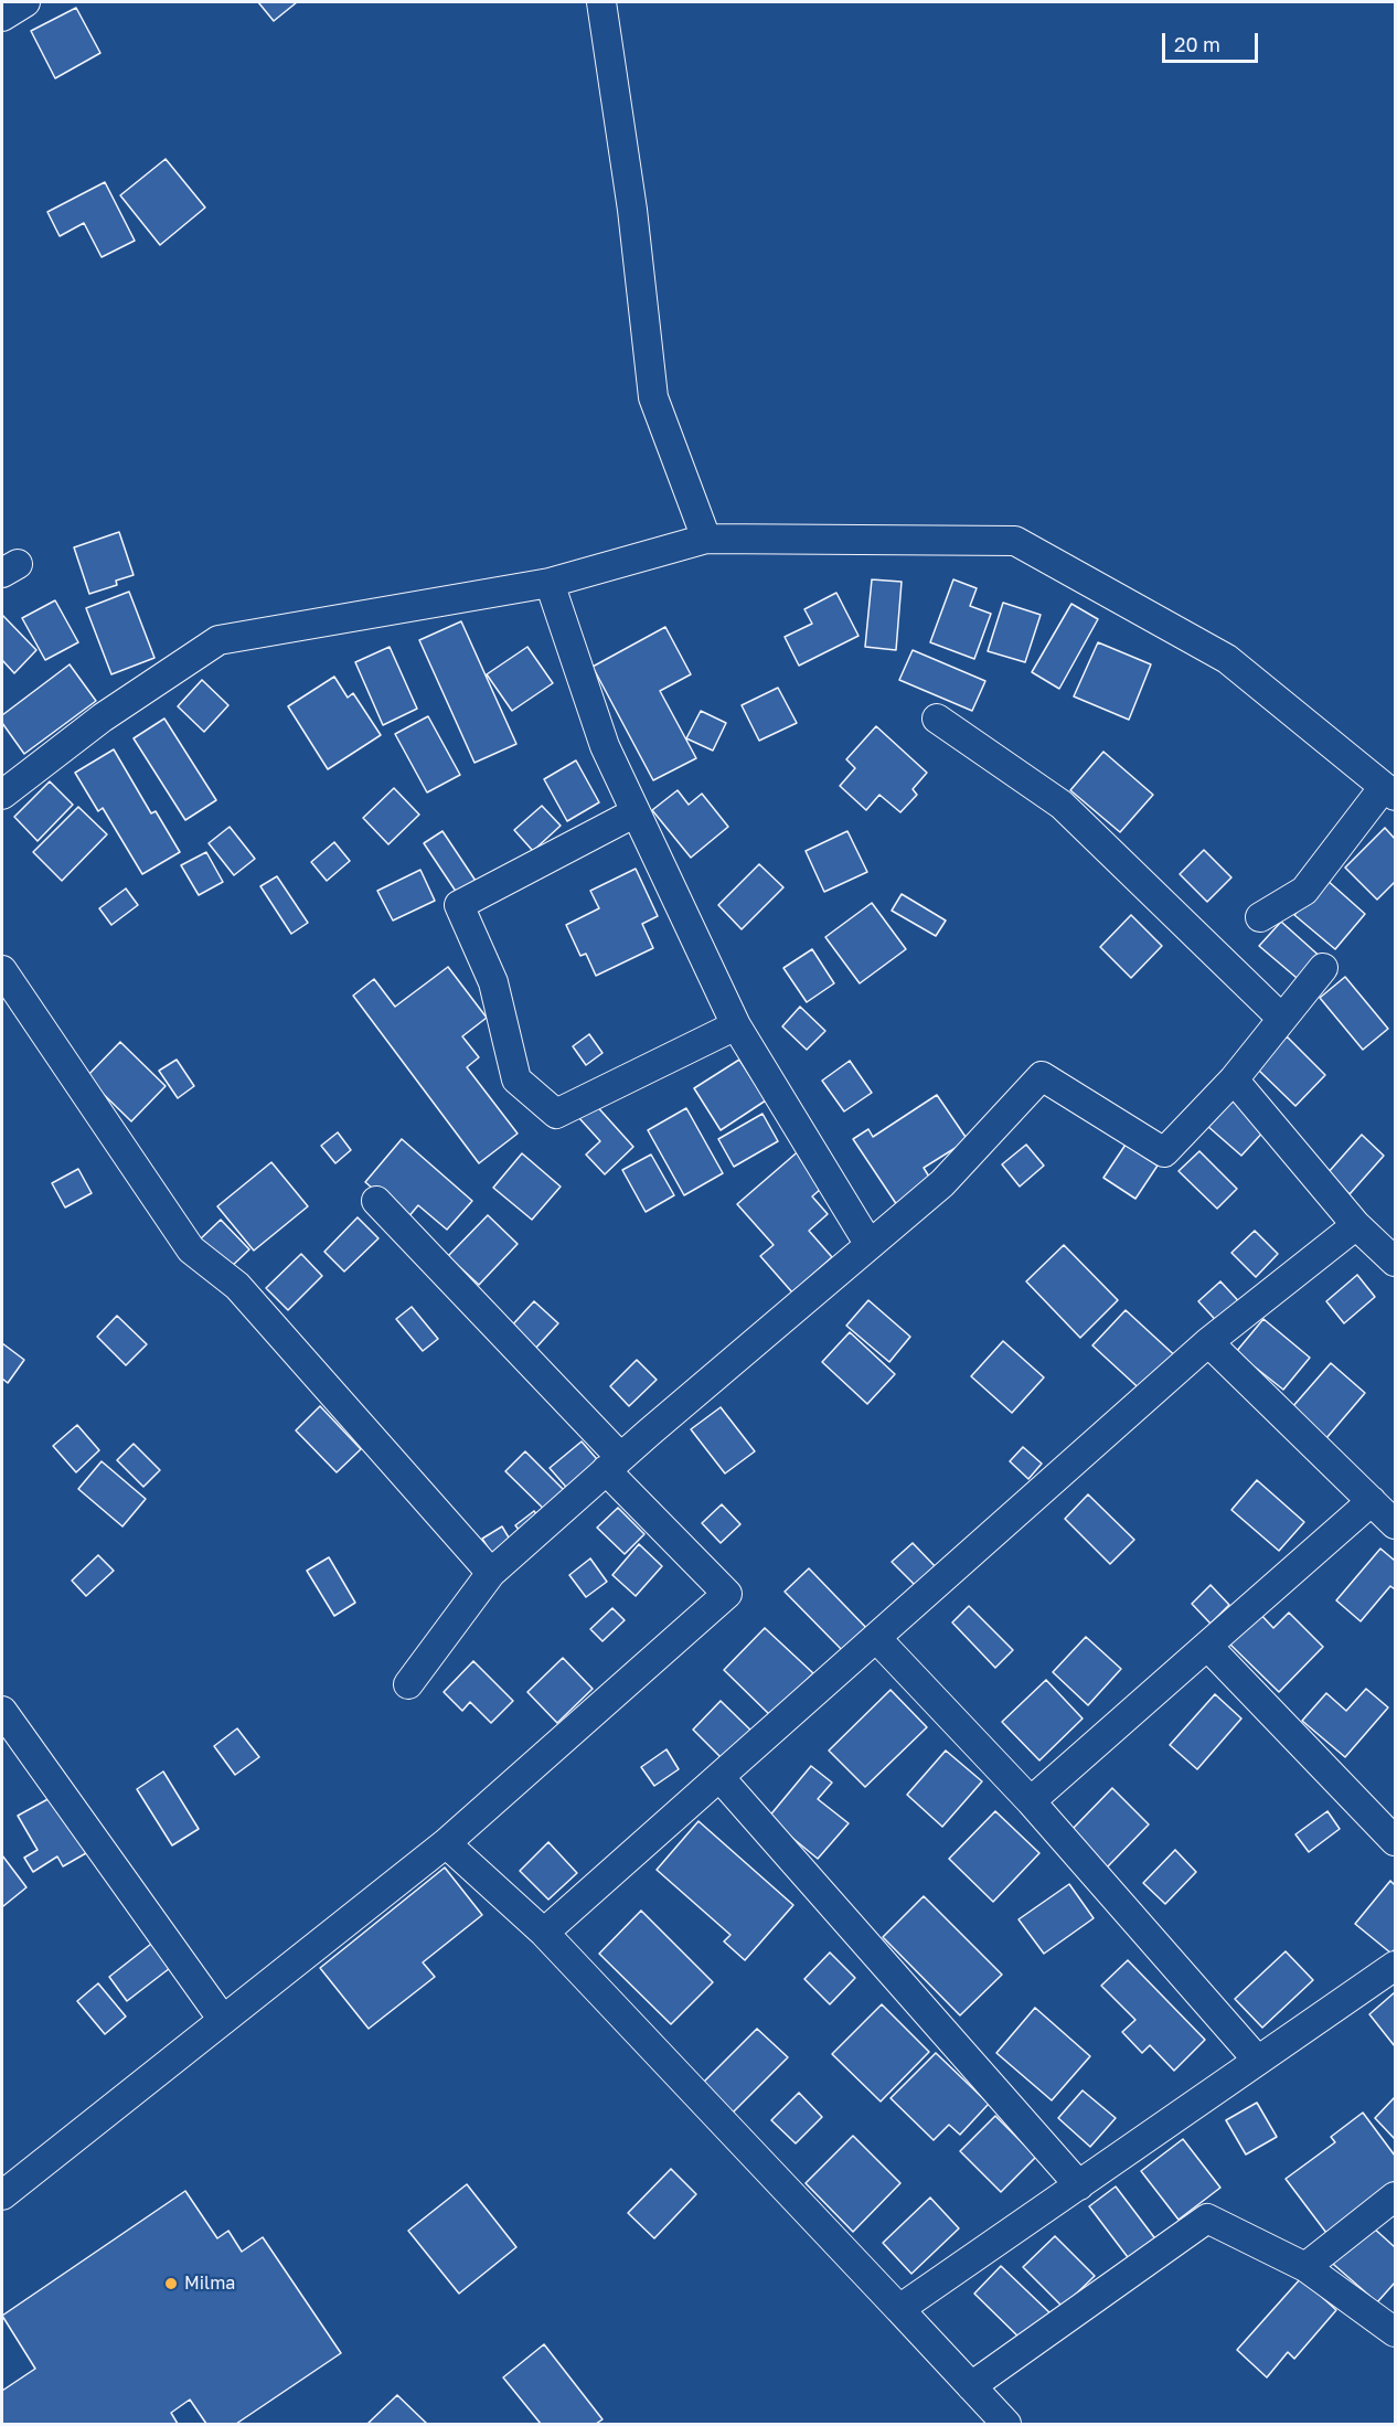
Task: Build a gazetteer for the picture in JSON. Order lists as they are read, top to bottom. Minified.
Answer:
{"places":["Milma"],"scale_bar":"20 m"}
